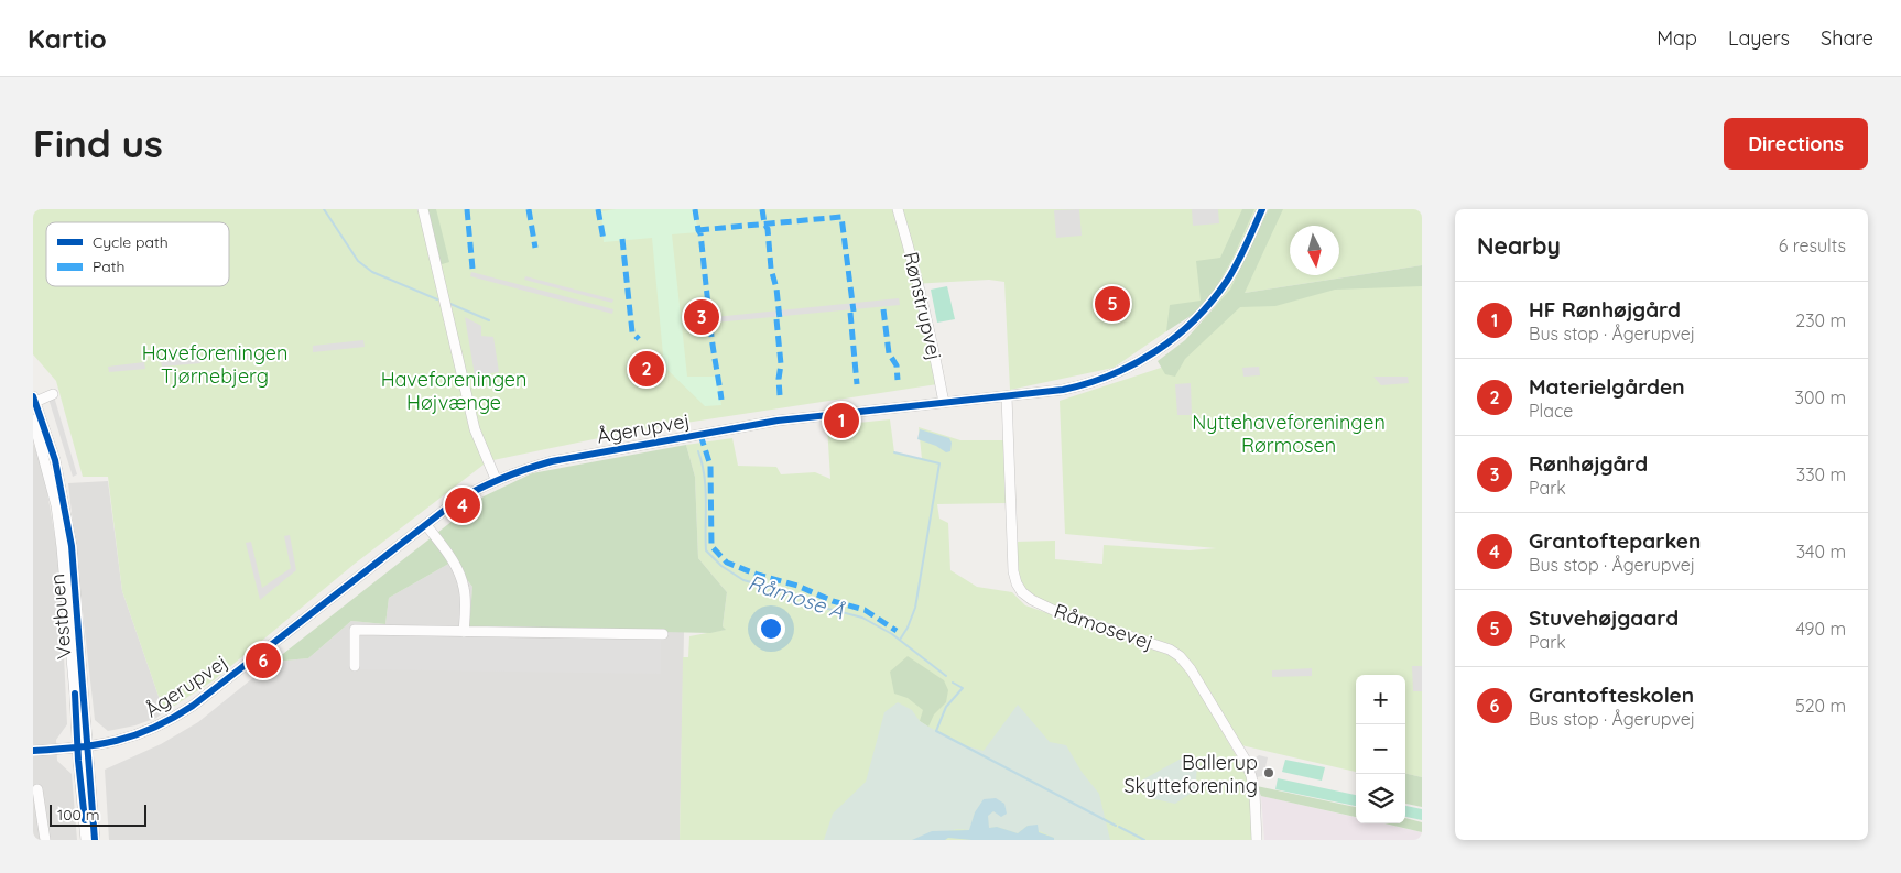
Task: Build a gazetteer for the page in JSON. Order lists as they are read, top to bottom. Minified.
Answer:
{"streets":{"street":["Rønstrupvej","Ågerupvej","Vestbuen","Råmosevej"]},"crossings":[["Rønstrupvej","Ågerupvej"],["Ågerupvej","Vestbuen"],["Ågerupvej","Råmosevej"]],"water":["Råmose Å"],"parks":["Haveforeningen Tjørnebjerg","Haveforeningen Højvænge","Nyttehaveforeningen Rørmosen"],"places":["Ballerup Skytteforening"],"legend":["Cycle path","Path"],"scale_bar":"100 m","north":"bottom","page":{"header":"Kartio","nav":["Map","Layers","Share"],"buttons":"Directions","title":"Find us","heading":["Nearby","6 results"],"list":[{"mark":"1","name":"HF Rønhøjgård","note":"Bus stop · Ågerupvej","value":"230 m"},{"mark":"2","name":"Materielgården","note":"Place","value":"300 m"},{"mark":"3","name":"Rønhøjgård","note":"Park","value":"330 m"},{"mark":"4","name":"Grantofteparken","note":"Bus stop · Ågerupvej","value":"340 m"},{"mark":"5","name":"Stuvehøjgaard","note":"Park","value":"490 m"},{"mark":"6","name":"Grantofteskolen","note":"Bus stop · Ågerupvej","value":"520 m"}],"pins":["5","3","2","1","4","6"],"map_buttons":["+","−"],"scale":"100 m"}}
